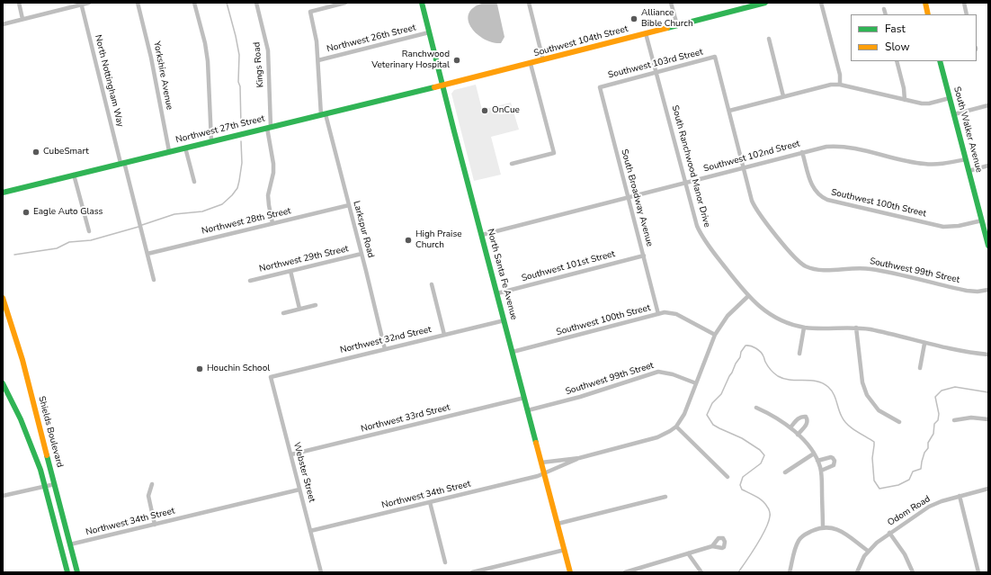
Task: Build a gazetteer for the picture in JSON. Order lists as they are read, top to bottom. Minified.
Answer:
{"streets":{"main road":["Southwest 104th Street","Northwest 27th Street","South Walker Avenue","North Santa Fe Avenue","Shields Boulevard"],"street":["Northwest 26th Street","Southwest 103rd Street","Kings Road","Yorkshire Avenue","North Nottingham Way","Southwest 102nd Street","South Ranchwood Manor Drive","South Broadway Avenue","Southwest 100th Street","Northwest 28th Street","Larkspur Road","Northwest 29th Street","Southwest 101st Street","Southwest 99th Street","Northwest 32nd Street","Northwest 33rd Street","Webster Street","Northwest 34th Street","Odom Road"]},"crossings":[["Northwest 26th Street","Larkspur Road"],["Northwest 26th Street","North Santa Fe Avenue"],["Southwest 104th Street","Northwest 27th Street"],["Southwest 104th Street","South Ranchwood Manor Drive"],["Southwest 104th Street","North Santa Fe Avenue"],["Southwest 103rd Street","South Ranchwood Manor Drive"],["Southwest 103rd Street","South Broadway Avenue"],["Southwest 103rd Street","Southwest 99th Street"],["Kings Road","Northwest 27th Street"],["Kings Road","Northwest 28th Street"],["Yorkshire Avenue","Northwest 27th Street"],["North Nottingham Way","Northwest 27th Street"],["North Nottingham Way","Northwest 28th Street"],["Northwest 27th Street","Larkspur Road"],["Northwest 27th Street","North Santa Fe Avenue"],["South Walker Avenue","Southwest 102nd Street"],["South Walker Avenue","Southwest 100th Street"],["Southwest 102nd Street","South Ranchwood Manor Drive"],["Southwest 102nd Street","South Broadway Avenue"],["Southwest 102nd Street","Southwest 100th Street"],["Southwest 102nd Street","Southwest 99th Street"],["Southwest 102nd Street","North Santa Fe Avenue"],["South Broadway Avenue","Southwest 100th Street"],["South Broadway Avenue","Southwest 101st Street"],["Southwest 100th Street","North Santa Fe Avenue"],["Northwest 28th Street","Larkspur Road"],["Larkspur Road","Northwest 29th Street"],["Larkspur Road","Northwest 32nd Street"],["Southwest 101st Street","North Santa Fe Avenue"],["Southwest 99th Street","North Santa Fe Avenue"],["North Santa Fe Avenue","Northwest 32nd Street"],["North Santa Fe Avenue","Northwest 33rd Street"],["North Santa Fe Avenue","Northwest 34th Street"],["Northwest 32nd Street","Webster Street"],["Northwest 33rd Street","Webster Street"],["Shields Boulevard","Northwest 34th Street"],["Webster Street","Northwest 34th Street"]],"places":["Alliance Bible Church","Ranchwood Veterinary Hospital","OnCue","CubeSmart","Eagle Auto Glass","High Praise Church","Houchin School"],"legend":["Fast","Slow"]}
